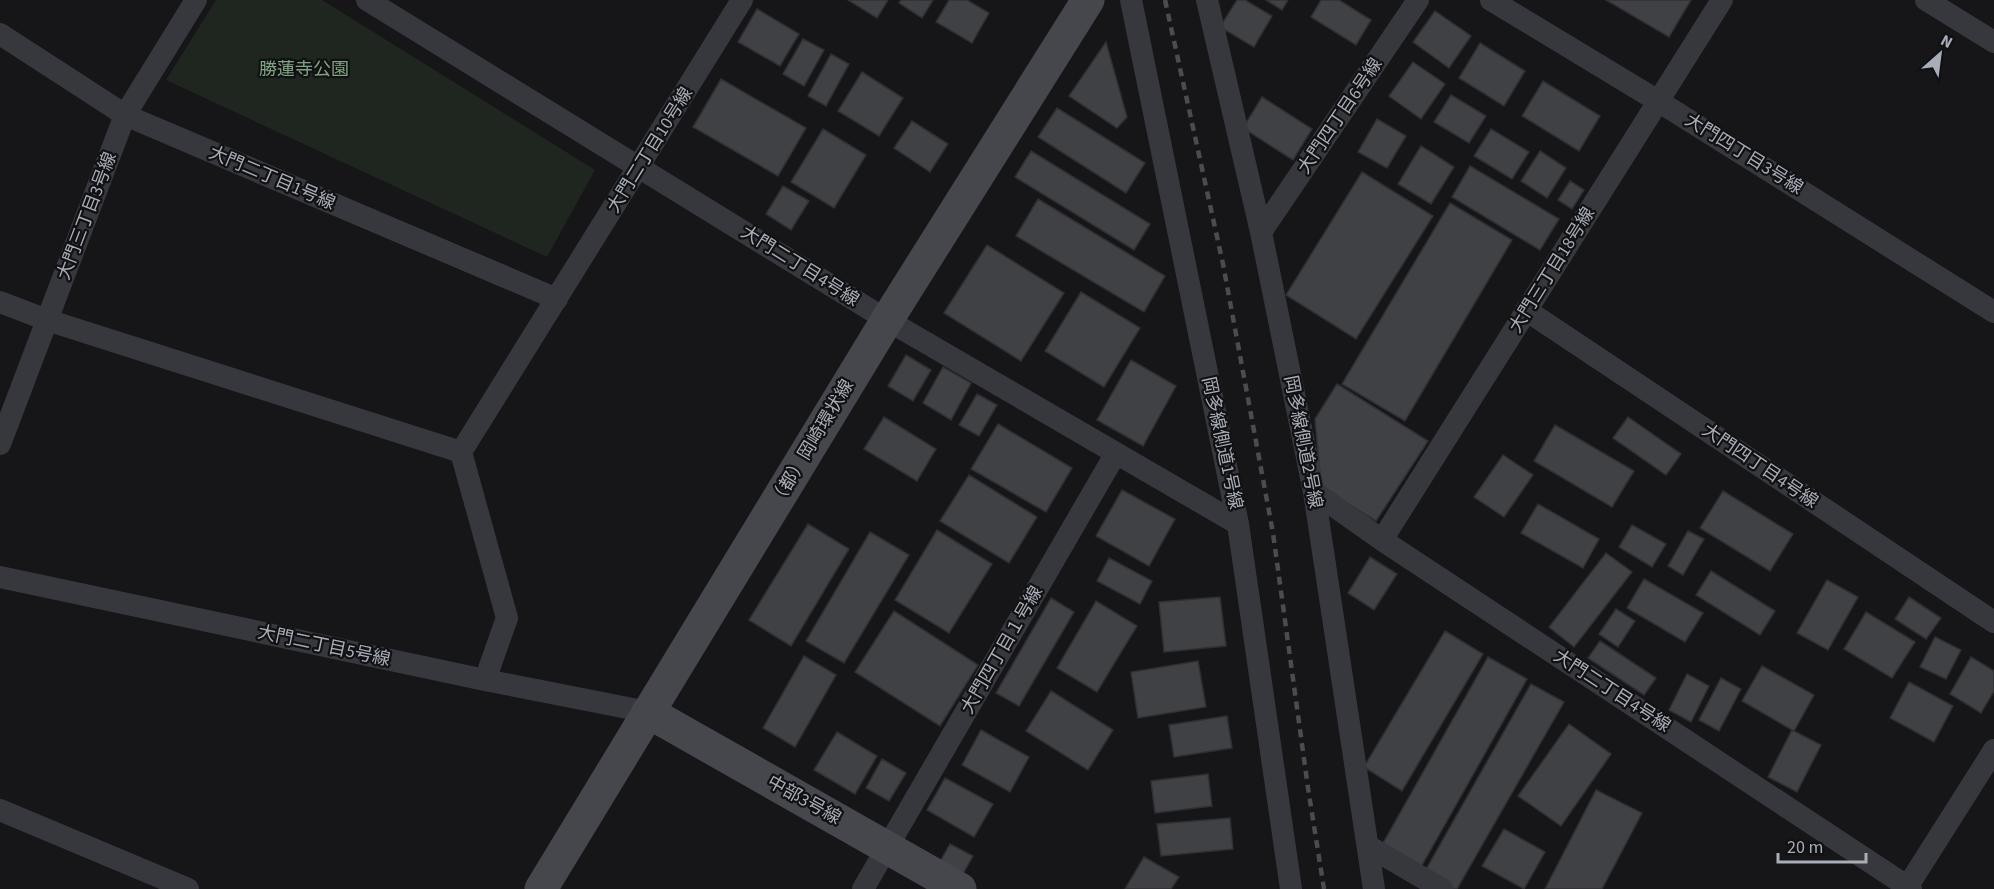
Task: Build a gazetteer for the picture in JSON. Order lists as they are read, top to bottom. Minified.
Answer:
{"streets":{"street":["大門四丁目6号線","大門二丁目10号線","大門四丁目3号線","大門二丁目1号線","大門三丁目3号線","大門二丁目4号線","大門三丁目18号線","岡多線側道2号線","（都）岡崎環状線","岡多線側道1号線","大門四丁目4号線","大門二丁目5号線","大門四丁目１号線","中部3号線"]},"crossings":[["大門四丁目6号線","岡多線側道2号線"],["大門二丁目10号線","大門二丁目1号線"],["大門二丁目10号線","大門二丁目4号線"],["大門四丁目3号線","大門三丁目18号線"],["大門二丁目1号線","大門三丁目3号線"],["大門二丁目4号線","大門三丁目18号線"],["大門二丁目4号線","岡多線側道2号線"],["大門二丁目4号線","（都）岡崎環状線"],["大門二丁目4号線","岡多線側道1号線"],["大門二丁目4号線","大門四丁目１号線"],["大門三丁目18号線","大門四丁目4号線"],["（都）岡崎環状線","大門二丁目5号線"],["（都）岡崎環状線","中部3号線"],["大門二丁目5号線","中部3号線"],["大門四丁目１号線","中部3号線"]],"parks":["勝蓮寺公園"],"scale_bar":"20 m","north":"top right"}
